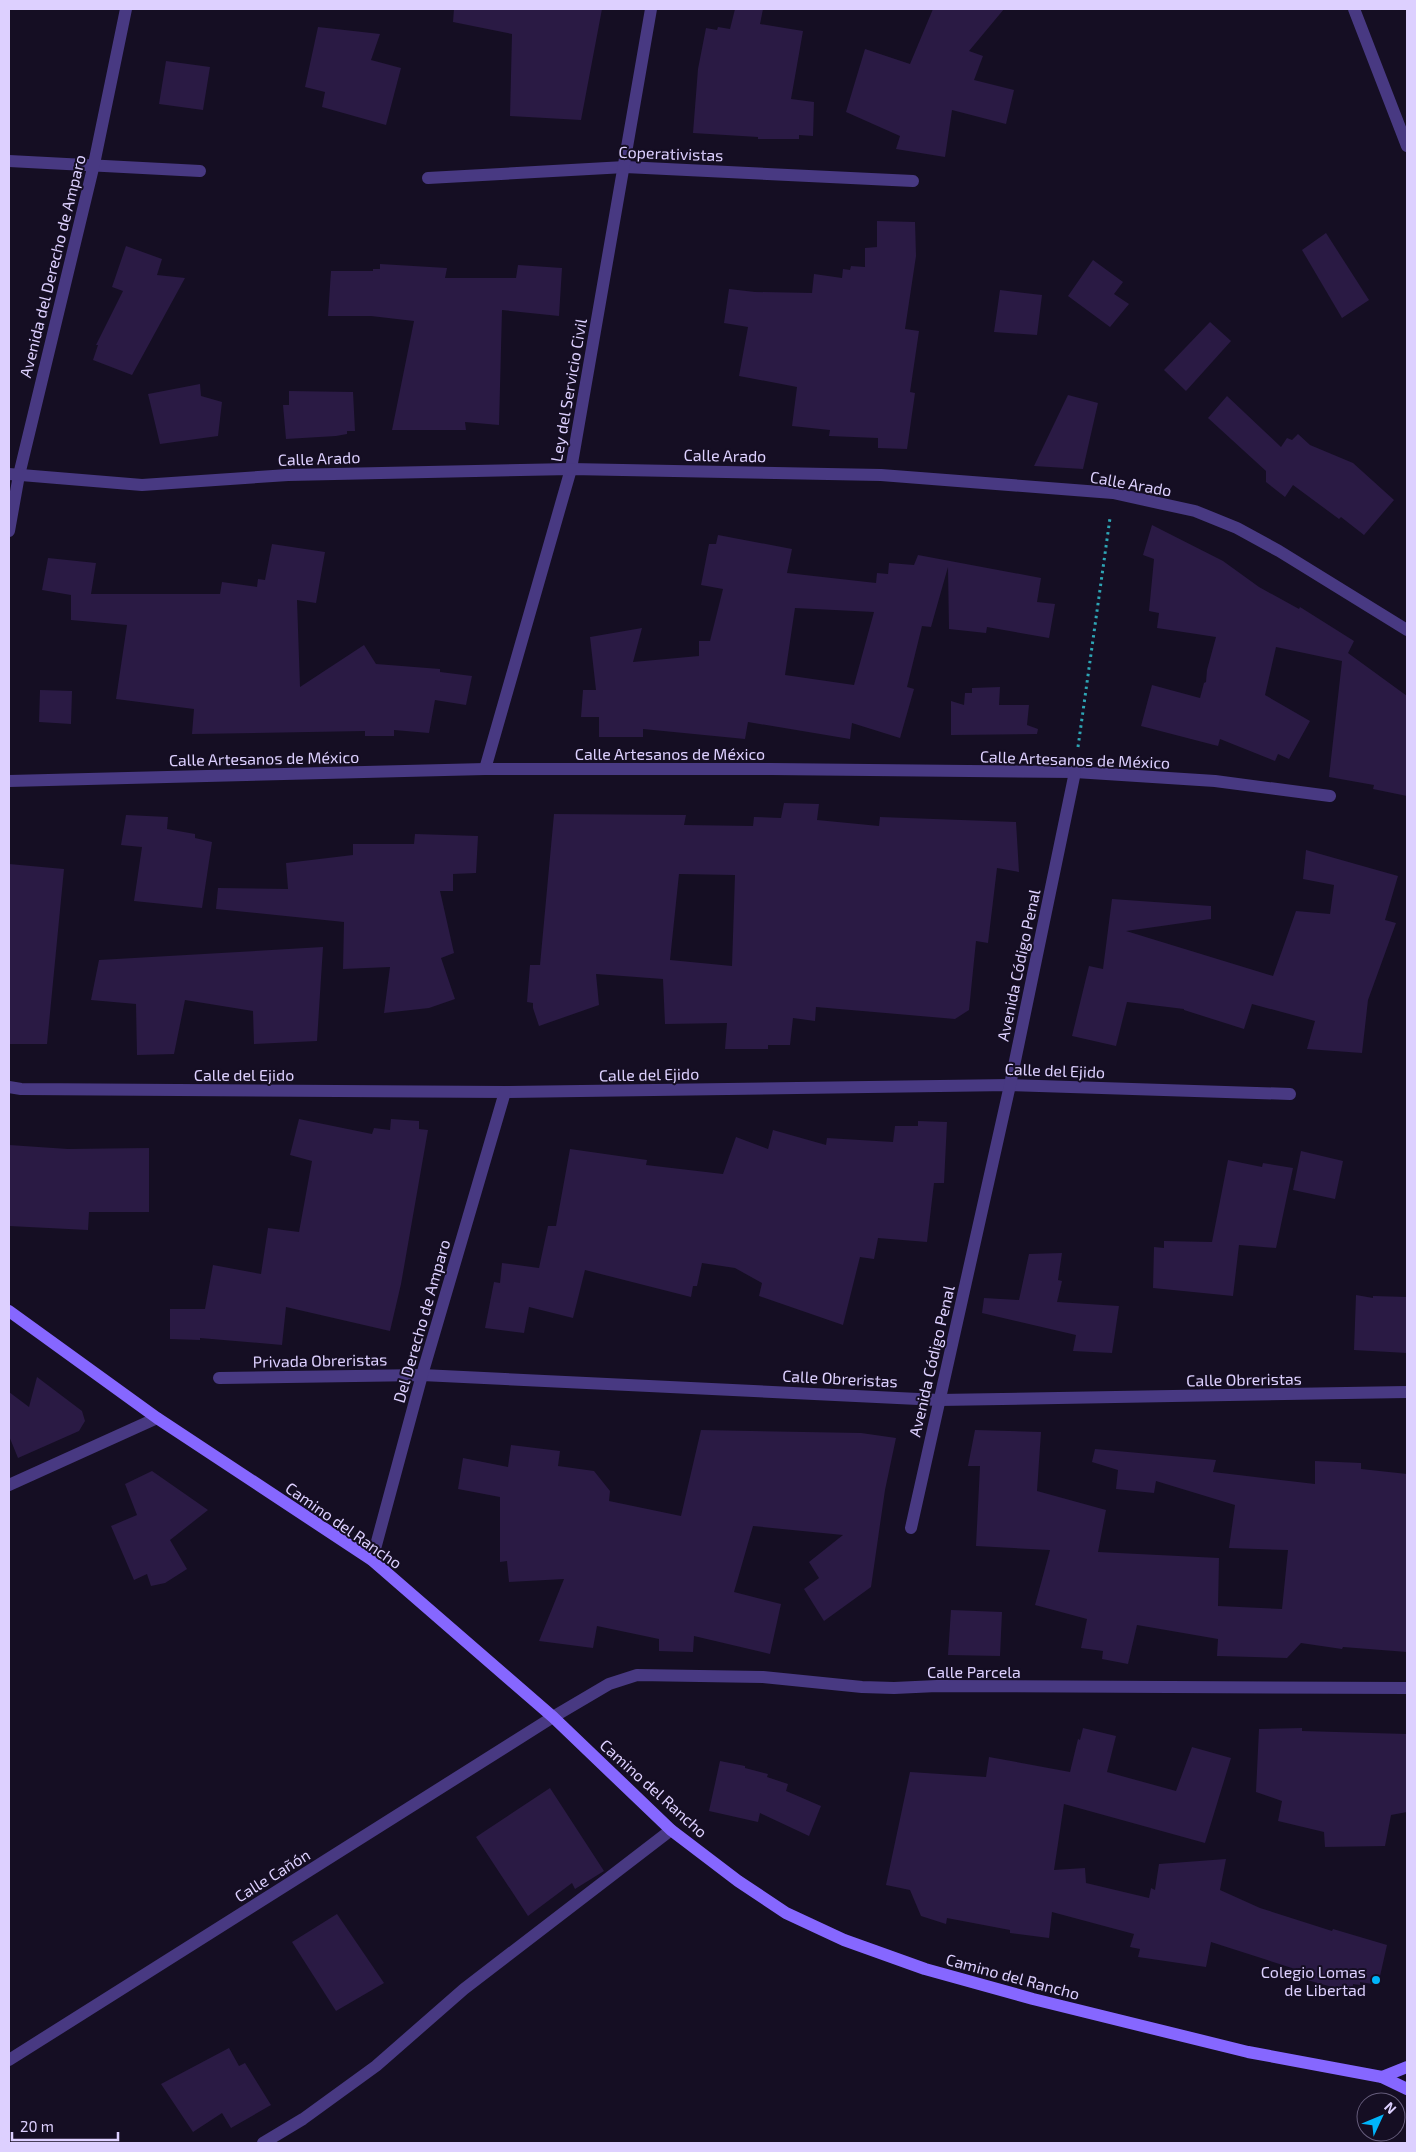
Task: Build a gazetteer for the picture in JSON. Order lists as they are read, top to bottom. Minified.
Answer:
{"streets":{"main road":["Camino del Rancho"],"street":["Coperativistas","Avenida del Derecho de Amparo","Ley del Servicio Civil","Calle Arado","Calle Artesanos de México","Avenida Código Penal","Calle del Ejido","Del Derecho de Amparo","Privada Obreristas","Calle Obreristas","Calle Parcela","Calle Cañón"]},"crossings":[["Coperativistas","Ley del Servicio Civil"],["Avenida del Derecho de Amparo","Calle Arado"],["Ley del Servicio Civil","Calle Arado"],["Ley del Servicio Civil","Calle Artesanos de México"],["Calle Artesanos de México","Avenida Código Penal"],["Avenida Código Penal","Calle del Ejido"],["Avenida Código Penal","Calle Obreristas"],["Calle del Ejido","Del Derecho de Amparo"],["Del Derecho de Amparo","Privada Obreristas"],["Del Derecho de Amparo","Calle Obreristas"],["Del Derecho de Amparo","Camino del Rancho"],["Privada Obreristas","Calle Obreristas"],["Camino del Rancho","Calle Parcela"],["Camino del Rancho","Calle Cañón"],["Calle Parcela","Calle Cañón"]],"places":["Colegio Lomas de Libertad"],"scale_bar":"20 m","north":"top right"}
